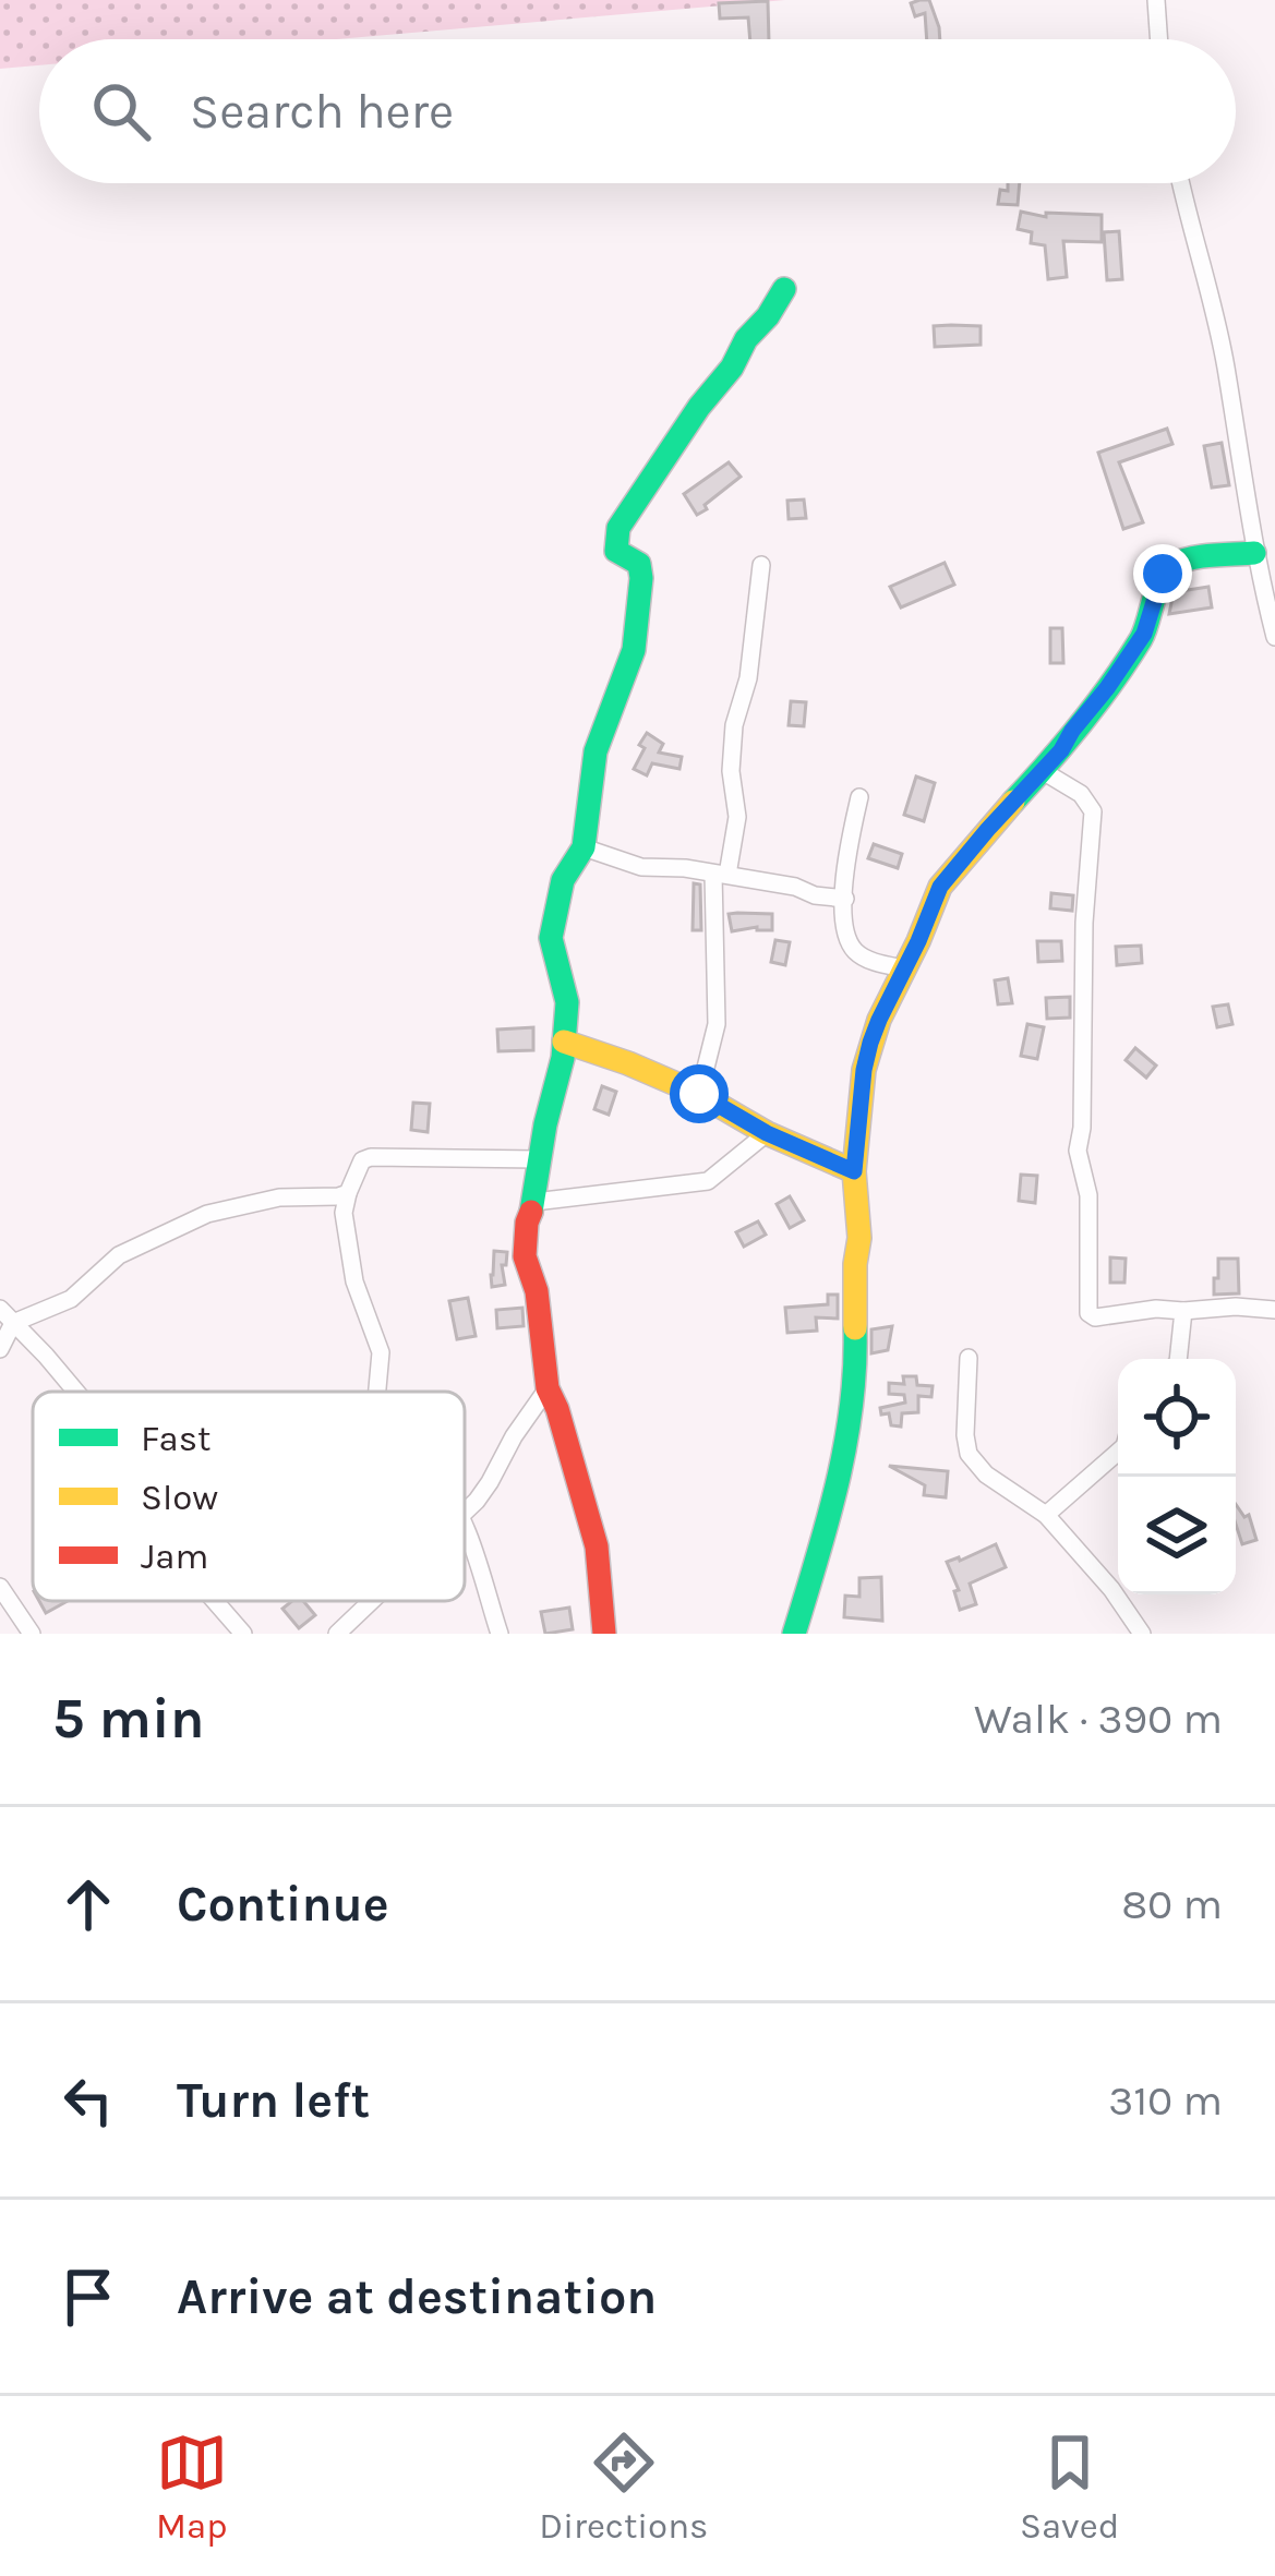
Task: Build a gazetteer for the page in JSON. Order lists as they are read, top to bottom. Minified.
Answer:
{"legend":["Fast","Slow","Jam"],"page":{"search":"Search here","heading":["5 min","Walk · 390 m"],"list":[["Continue","80 m"],["Turn left","310 m"],"Arrive at destination"],"nav":["Map","Directions","Saved"]}}
